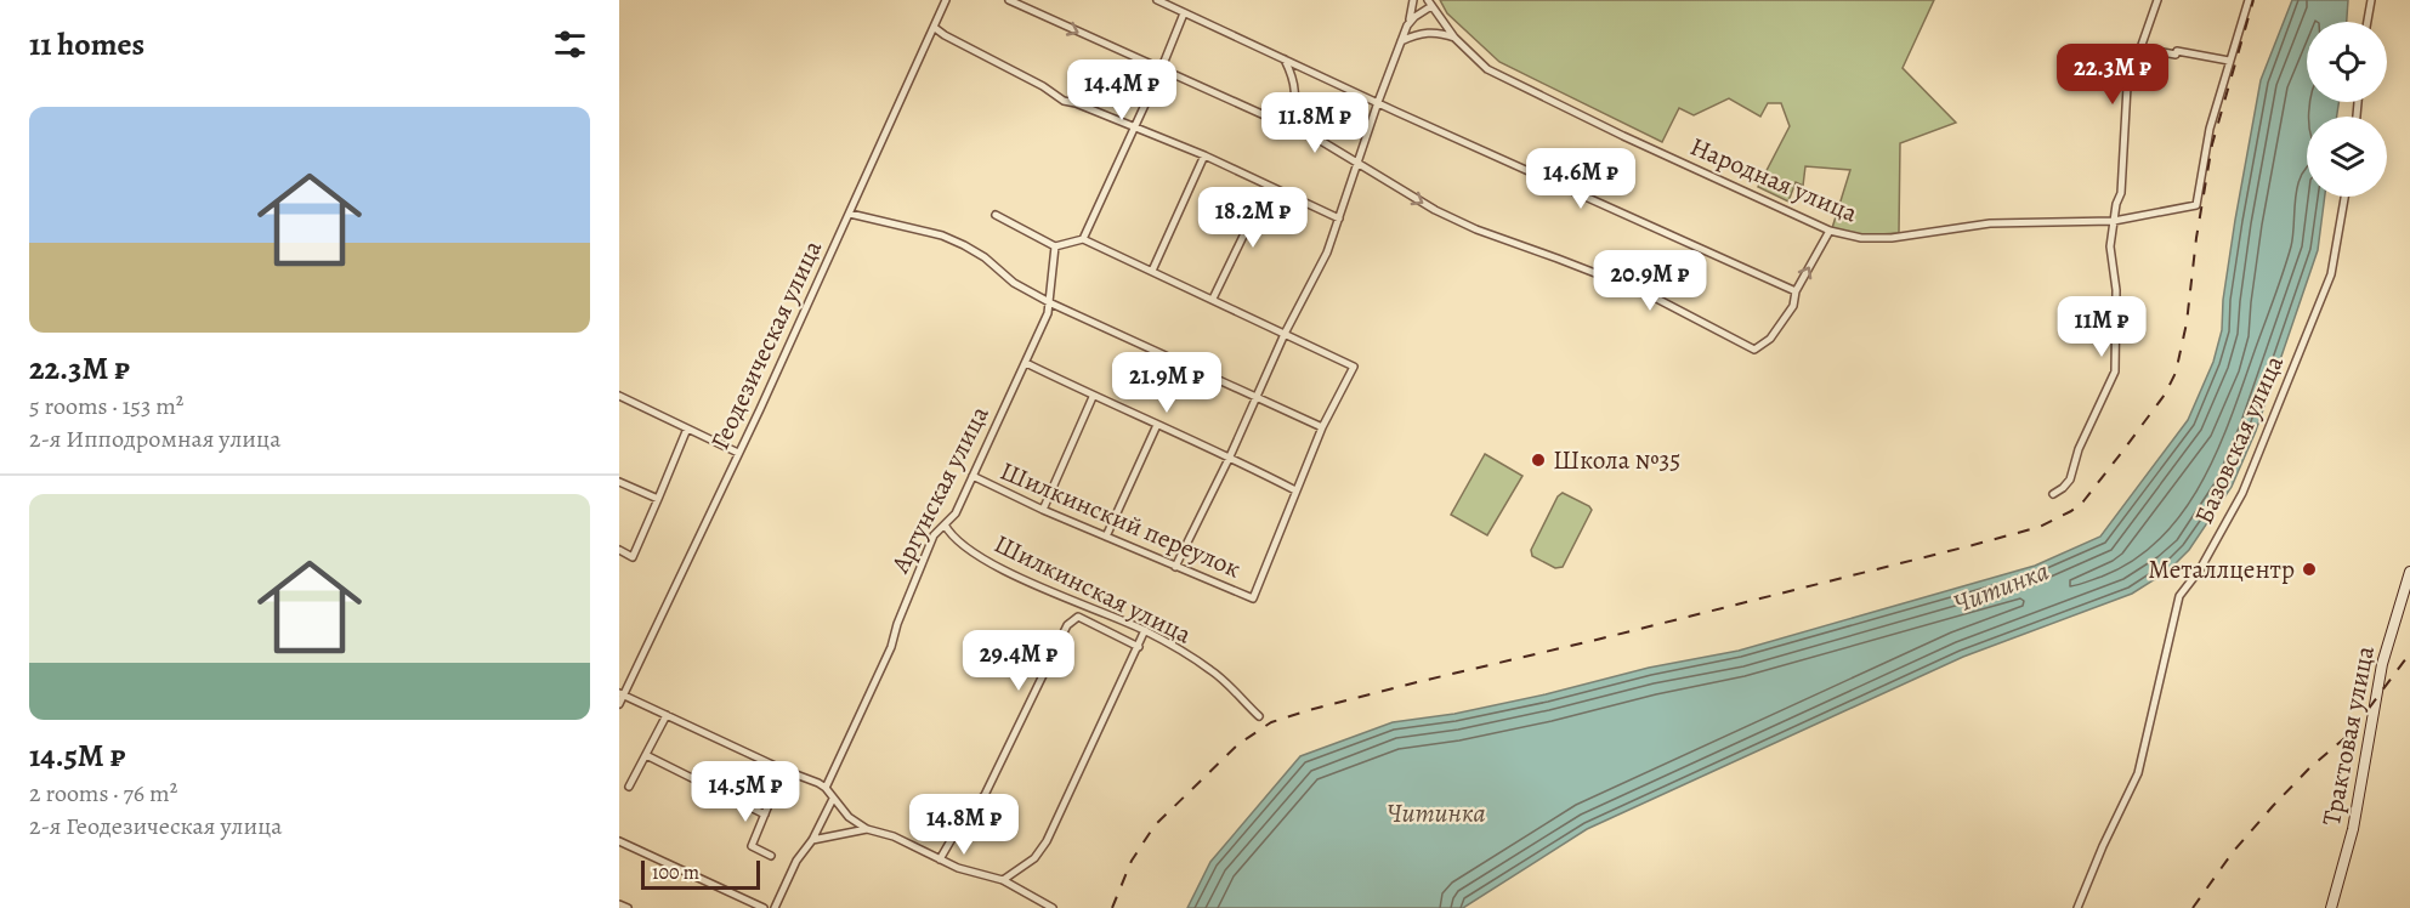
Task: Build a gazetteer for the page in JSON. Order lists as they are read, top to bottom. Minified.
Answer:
{"streets":{"main road":["Трактовая улица"],"street":["Народная улица","Геодезическая улица","Базовская улица","Аргунская улица","Шилкинский переулок","Шилкинская улица"]},"crossings":[["Аргунская улица","Шилкинский переулок"],["Аргунская улица","Шилкинская улица"]],"water":["Читинка"],"places":["Школа №35","Металлцентр"],"scale_bar":"100 m","page":{"heading":"11 homes","price":["22.3M ₽","14.4M ₽","11.8M ₽","14.6M ₽","18.2M ₽","20.9M ₽","11M ₽","21.9M ₽","29.4M ₽","14.5M ₽","14.8M ₽"],"list":[{"name":"22.3M ₽","note":"5 rooms · 153 m² · 2-я Ипподромная улица"},{"name":"14.5M ₽","note":"2 rooms · 76 m² · 2-я Геодезическая улица"}],"scale":"100 m"}}
